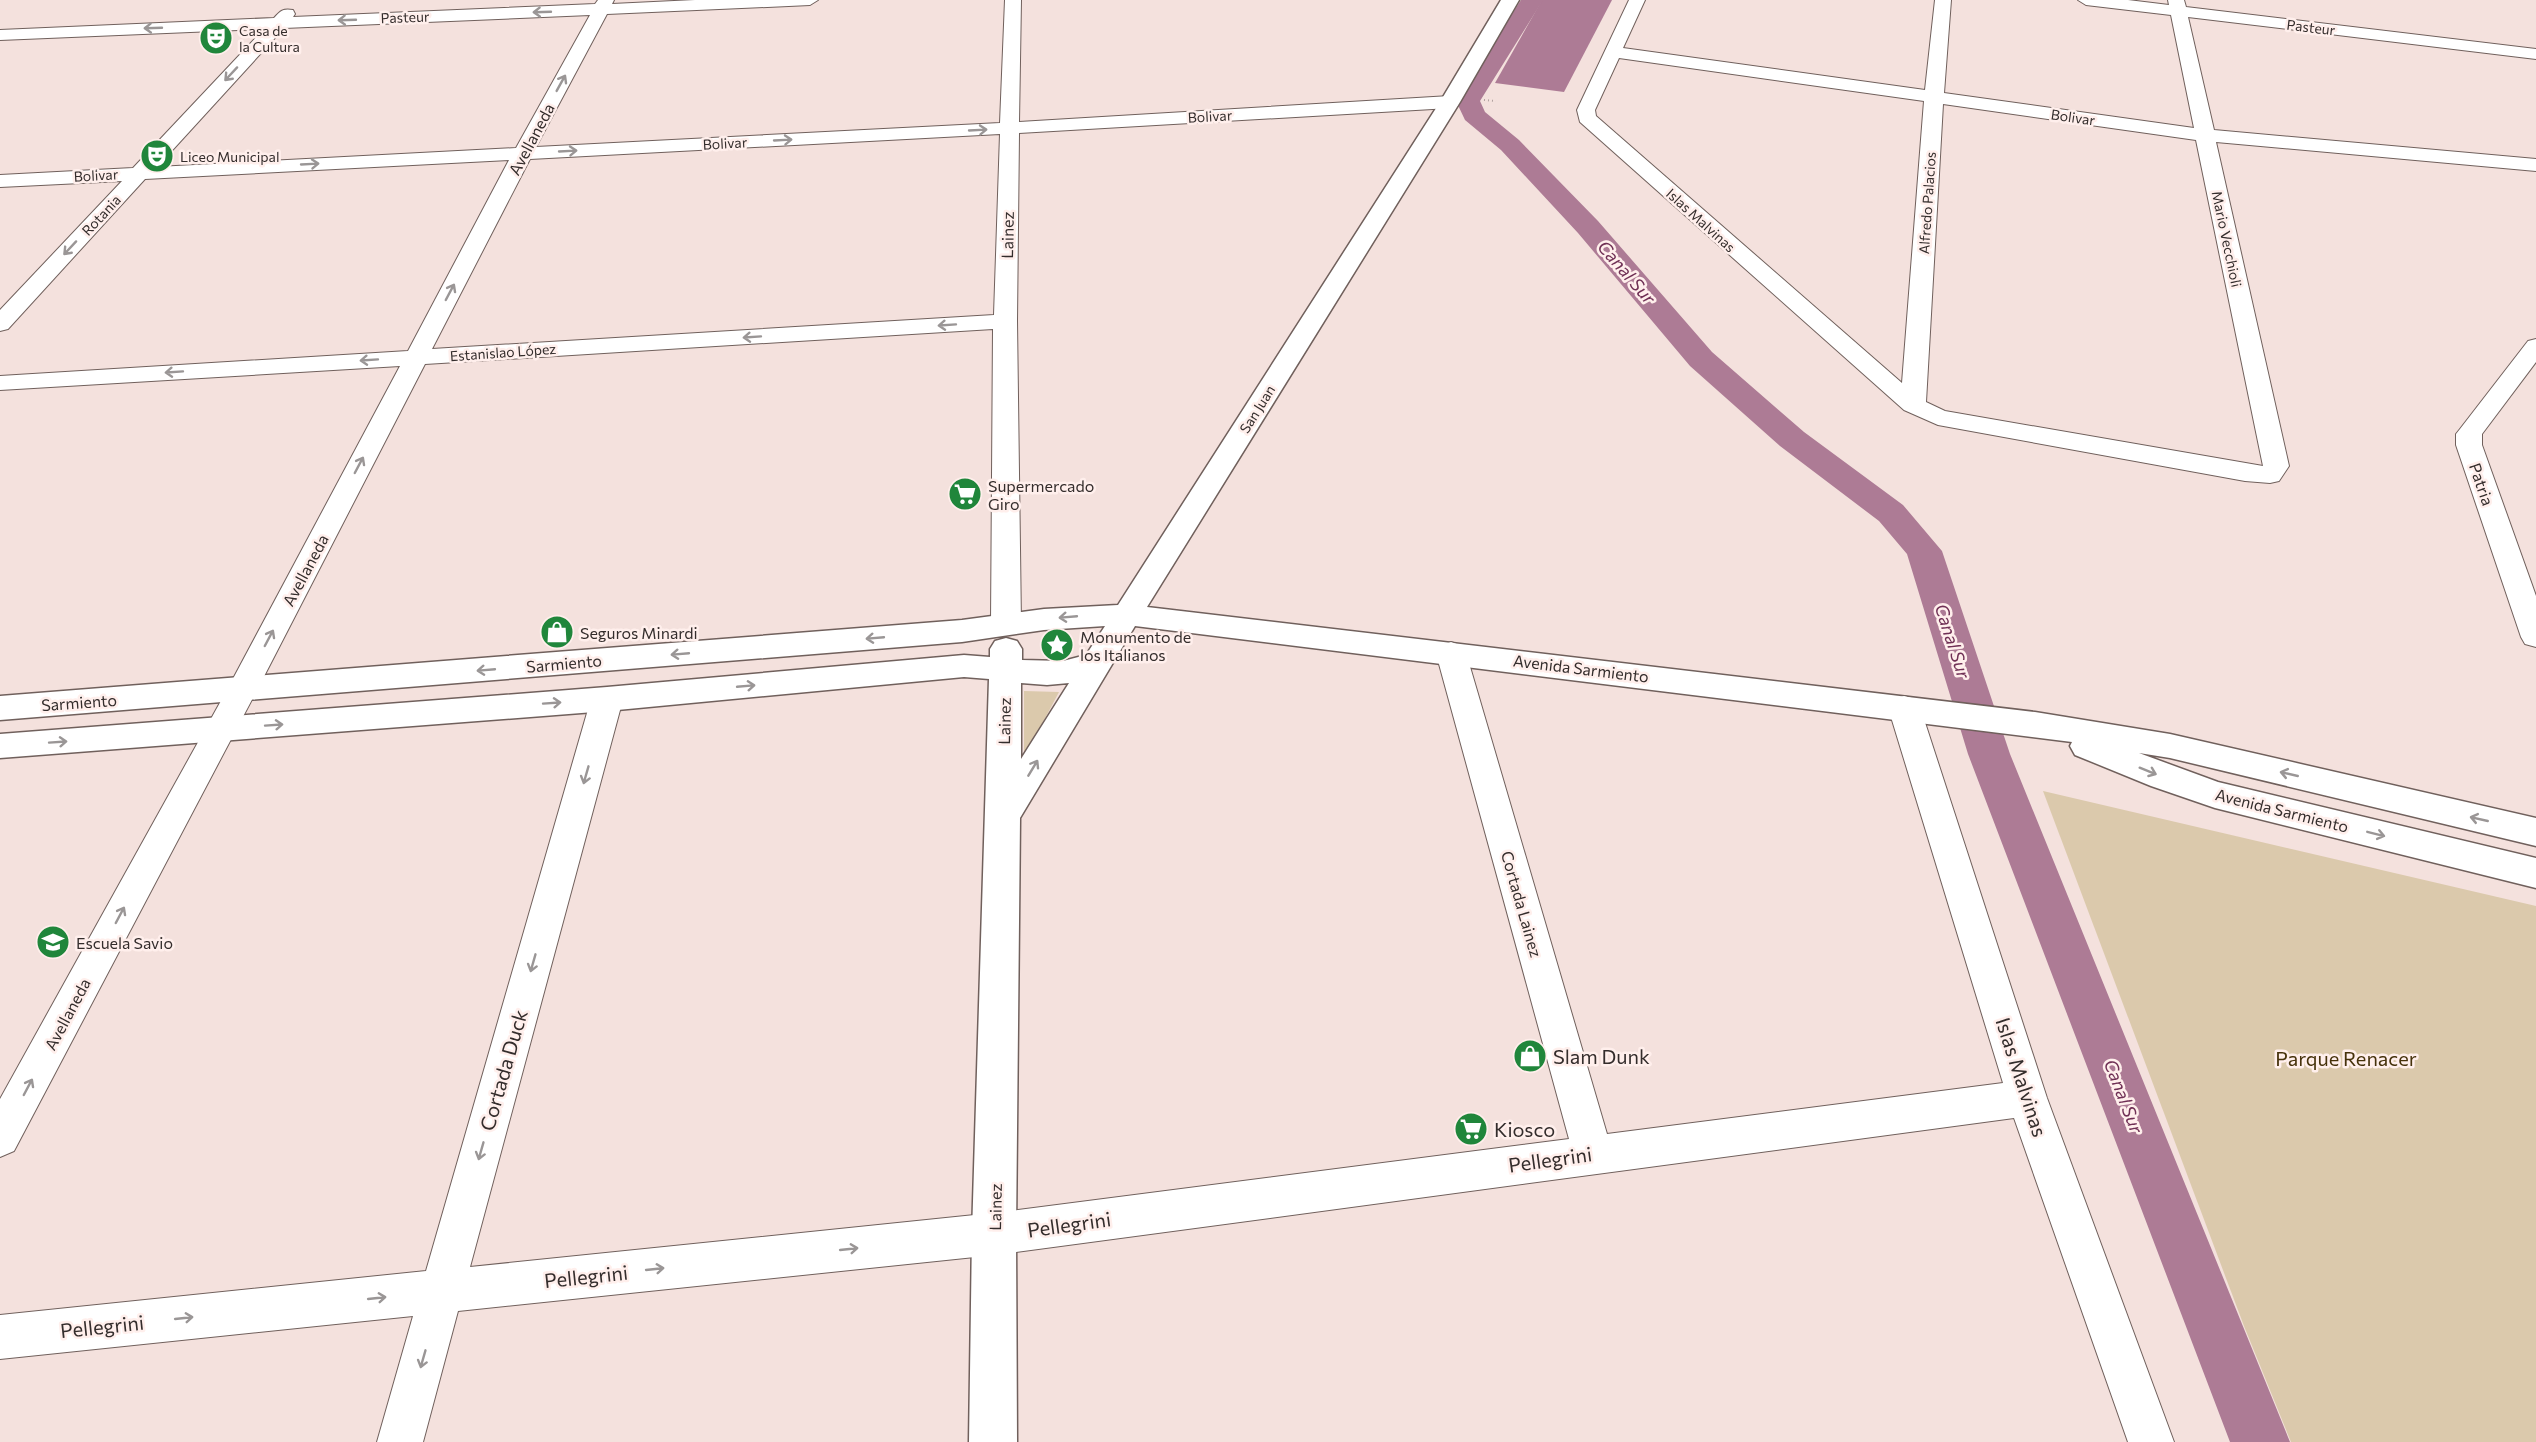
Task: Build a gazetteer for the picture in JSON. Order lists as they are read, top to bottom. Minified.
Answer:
{"streets":{"street":["Pasteur","Bolivar","Avellaneda","Alfredo Palacios","Rotania","Islas Malvinas","Lainez","Mario Vecchioli","Estanislao López","San Juan","Patria","Sarmiento","Avenida Sarmiento","Cortada Lainez","Cortada Duck","Pellegrini"]},"crossings":[["Pasteur","Avellaneda"],["Pasteur","Rotania"],["Pasteur","Mario Vecchioli"],["Bolivar","Avellaneda"],["Bolivar","Alfredo Palacios"],["Bolivar","Rotania"],["Bolivar","Islas Malvinas"],["Bolivar","Lainez"],["Bolivar","Mario Vecchioli"],["Bolivar","San Juan"],["Avellaneda","Estanislao López"],["Avellaneda","Sarmiento"],["Alfredo Palacios","Islas Malvinas"],["Alfredo Palacios","Mario Vecchioli"],["Islas Malvinas","Mario Vecchioli"],["Islas Malvinas","Avenida Sarmiento"],["Islas Malvinas","Pellegrini"],["Lainez","Estanislao López"],["Lainez","San Juan"],["Lainez","Sarmiento"],["Lainez","Pellegrini"],["San Juan","Sarmiento"],["San Juan","Avenida Sarmiento"],["Sarmiento","Avenida Sarmiento"],["Avenida Sarmiento","Cortada Lainez"],["Cortada Lainez","Pellegrini"],["Cortada Duck","Pellegrini"]],"one_way":["Pasteur","Bolivar","Avellaneda","Rotania","Estanislao López","Cortada Duck","Pellegrini"],"water":["Canal Sur"],"parks":["Parque Renacer"],"places":{"theatre":["Casa de la Cultura","Liceo Municipal"],"supermarket":["Supermercado Giro","Kiosco"],"shop":["Seguros Minardi","Slam Dunk"],"place":["Monumento de los Italianos"],"school or university":["Escuela Savio"]}}
